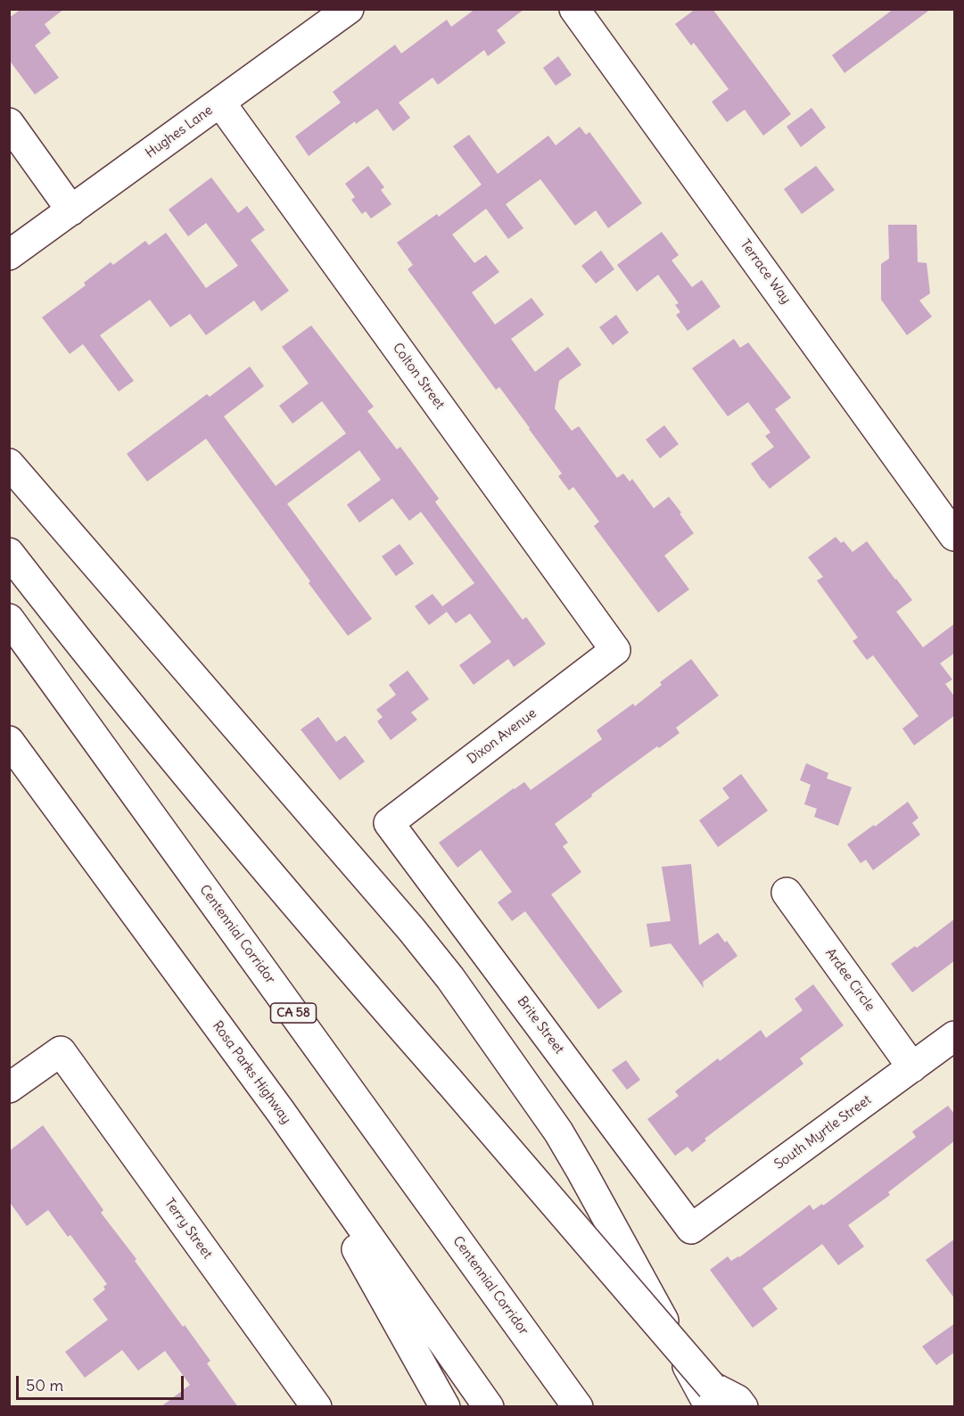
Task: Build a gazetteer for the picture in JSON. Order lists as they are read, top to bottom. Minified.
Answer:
{"streets":{"main road":["Hughes Lane","Terrace Way","Colton Street","Dixon Avenue","Centennial Corridor","Ardee Circle","CA 58","Brite Street","Rosa Parks Highway","South Myrtle Street","Terry Street"]},"crossings":[["Hughes Lane","Colton Street"],["Colton Street","Dixon Avenue"],["Dixon Avenue","Brite Street"],["Ardee Circle","South Myrtle Street"],["Brite Street","South Myrtle Street"]],"scale_bar":"50 m"}
